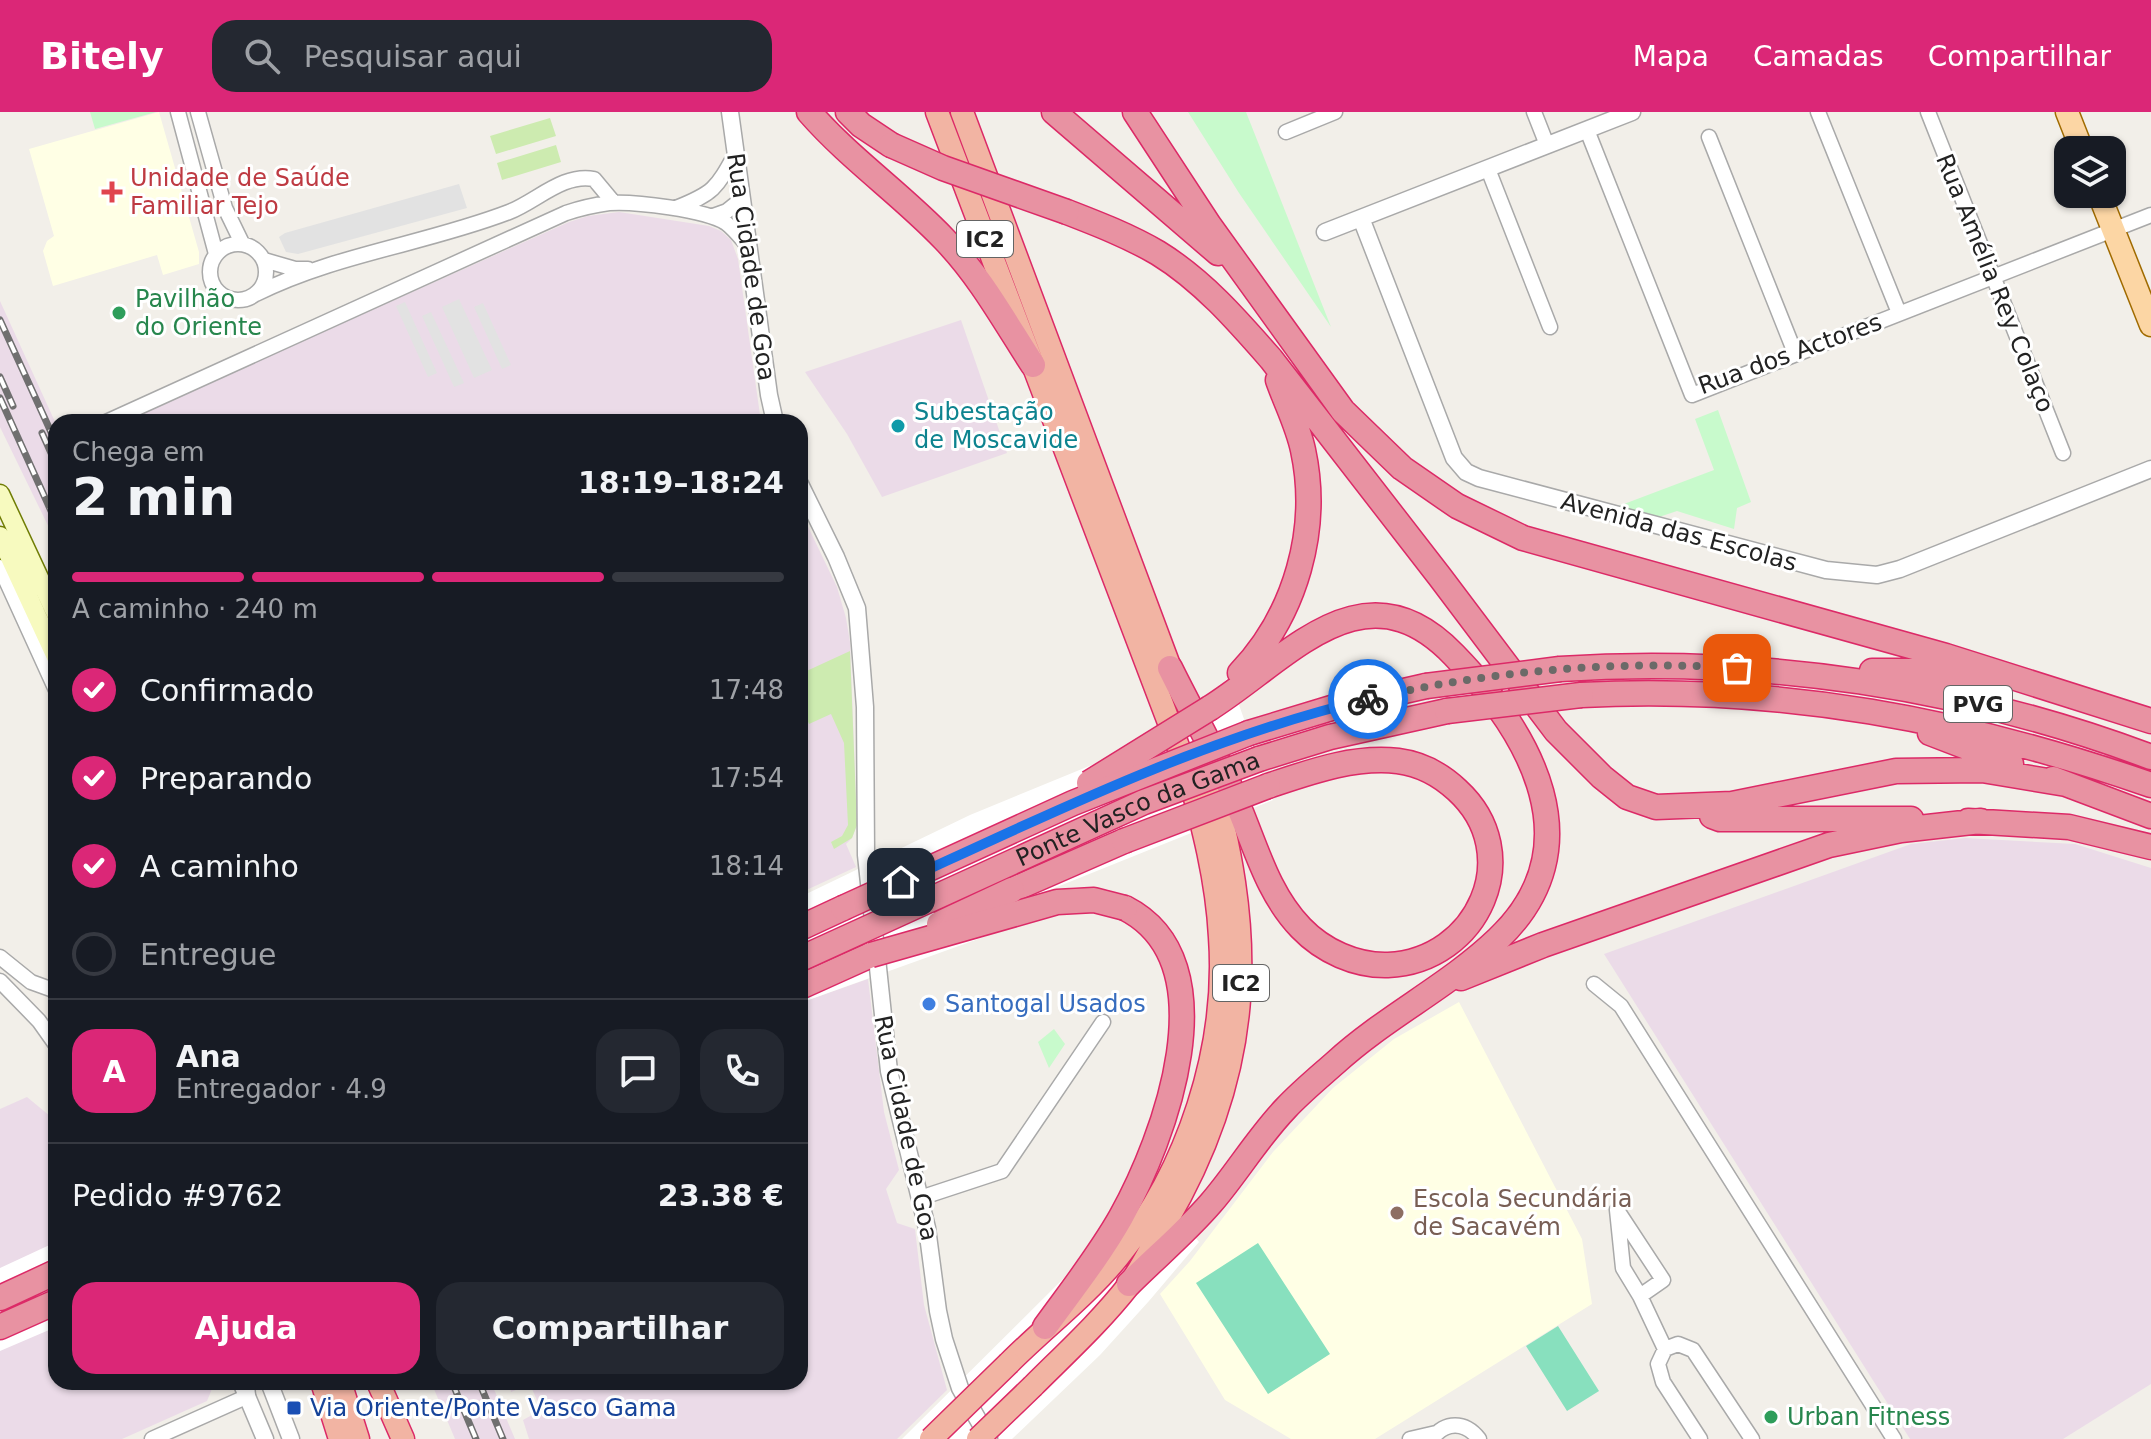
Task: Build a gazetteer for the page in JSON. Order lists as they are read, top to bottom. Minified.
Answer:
{"streets":{"highway":["IC2","PVG","Ponte Vasco da Gama"],"street":["Rua Cidade de Goa","Rua Amélia Rey Colaço","Rua dos Actores","Avenida das Escolas"]},"crossings":[["Rua Amélia Rey Colaço","Rua dos Actores"]],"places":{"health":["Unidade de Saúde Familiar Tejo"],"other":["Pavilhão do Oriente","Subestação de Moscavide","Santogal Usados","Escola Secundária de Sacavém","Urban Fitness"],"transit":["Via Oriente/Ponte Vasco Gama"]},"page":{"header":"Bitely","search":"Pesquisar aqui","nav":["Mapa","Camadas","Compartilhar"],"heading":["2 min","Chega em","18:19–18:24"],"panel":["Ana","Entregador · 4.9","Pedido #9762","23.38 €"],"bar":"A caminho · 240 m","list":[["Confirmado","17:48"],["Preparando","17:54"],["A caminho","18:14"],"Entregue"],"round":"A","buttons":["Ajuda","Compartilhar"]}}
